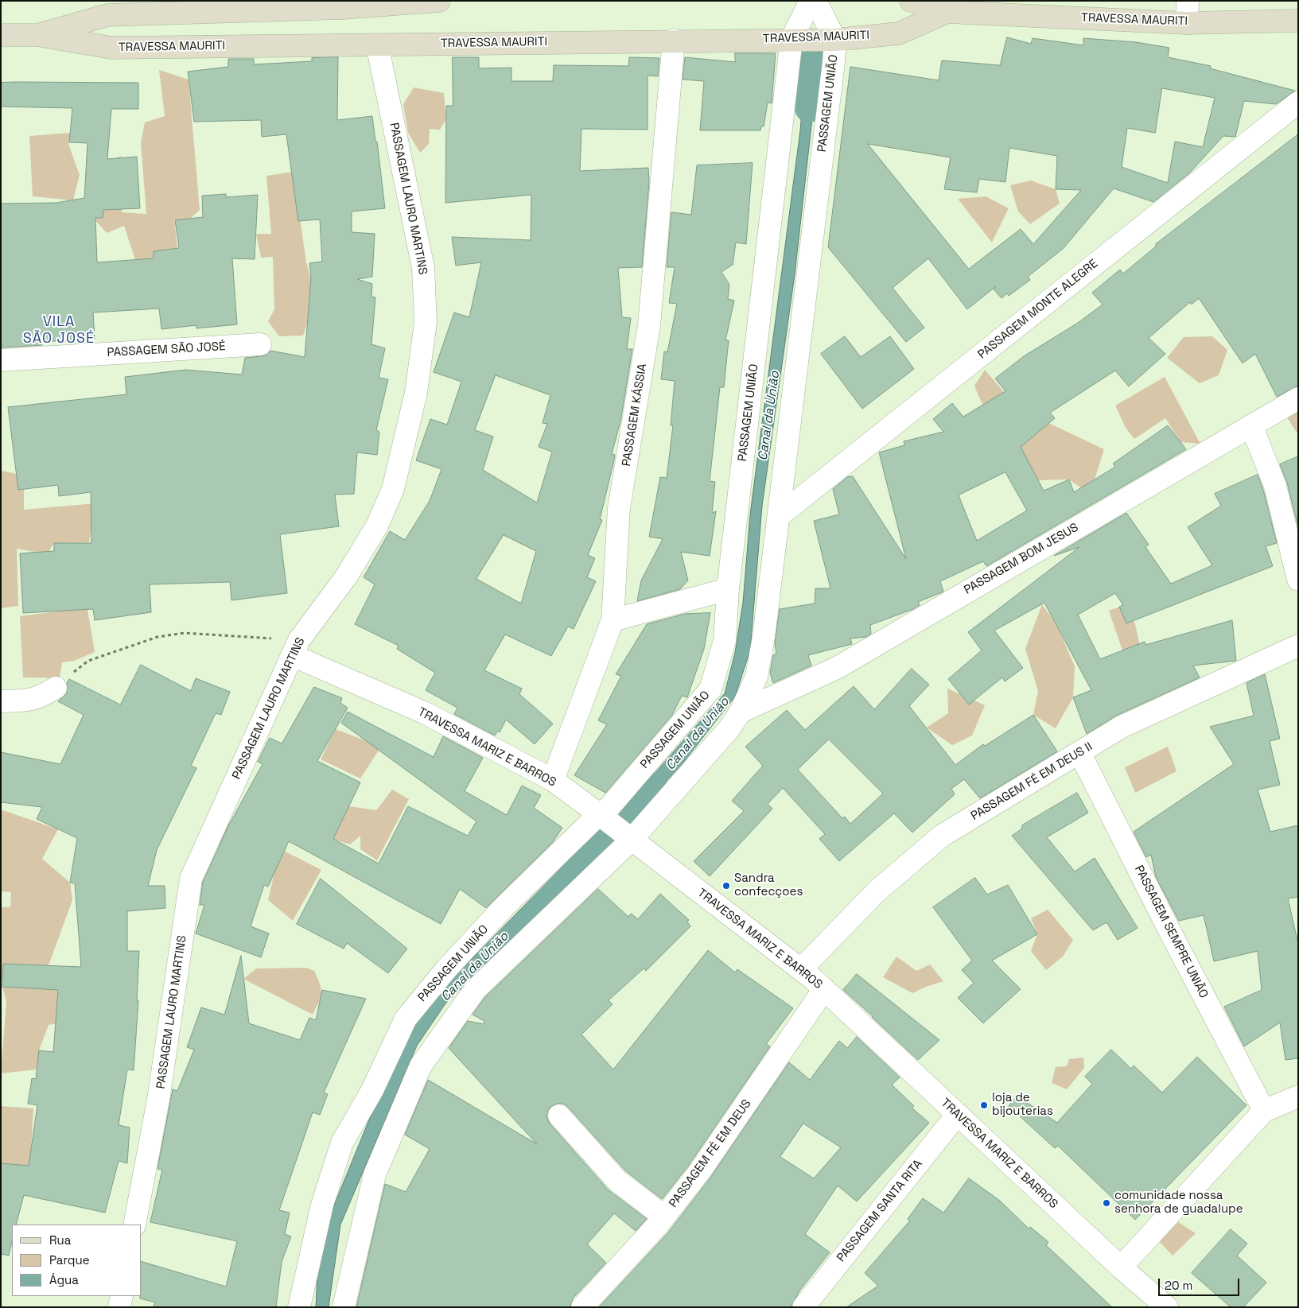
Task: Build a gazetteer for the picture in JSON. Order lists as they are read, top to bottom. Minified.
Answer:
{"streets":{"main road":["TRAVESSA MAURITI"],"street":["PASSAGEM UNIÃO","PASSAGEM LAURO MARTINS","PASSAGEM MONTE ALEGRE","PASSAGEM SÃO JOSÉ","PASSAGEM KÁSSIA","PASSAGEM BOM JESUS","TRAVESSA MARIZ E BARROS","PASSAGEM FÉ EM DEUS II","PASSAGEM SEMPRE UNIÃO","PASSAGEM FÉ EM DEUS","PASSAGEM SANTA RITA"]},"crossings":[["TRAVESSA MAURITI","PASSAGEM UNIÃO"],["TRAVESSA MAURITI","PASSAGEM LAURO MARTINS"],["TRAVESSA MAURITI","PASSAGEM KÁSSIA"],["PASSAGEM UNIÃO","PASSAGEM MONTE ALEGRE"],["PASSAGEM UNIÃO","PASSAGEM BOM JESUS"],["PASSAGEM UNIÃO","TRAVESSA MARIZ E BARROS"],["PASSAGEM LAURO MARTINS","TRAVESSA MARIZ E BARROS"],["PASSAGEM KÁSSIA","TRAVESSA MARIZ E BARROS"],["TRAVESSA MARIZ E BARROS","PASSAGEM FÉ EM DEUS II"],["TRAVESSA MARIZ E BARROS","PASSAGEM FÉ EM DEUS"],["TRAVESSA MARIZ E BARROS","PASSAGEM SANTA RITA"],["PASSAGEM FÉ EM DEUS II","PASSAGEM SEMPRE UNIÃO"]],"districts":["VILA SÃO JOSÉ"],"water":["Canal da União"],"places":["Sandra confecçoes","loja de bijouterias","comunidade nossa senhora de guadalupe"],"legend":["Rua","Parque","Água"],"scale_bar":"20 m"}
